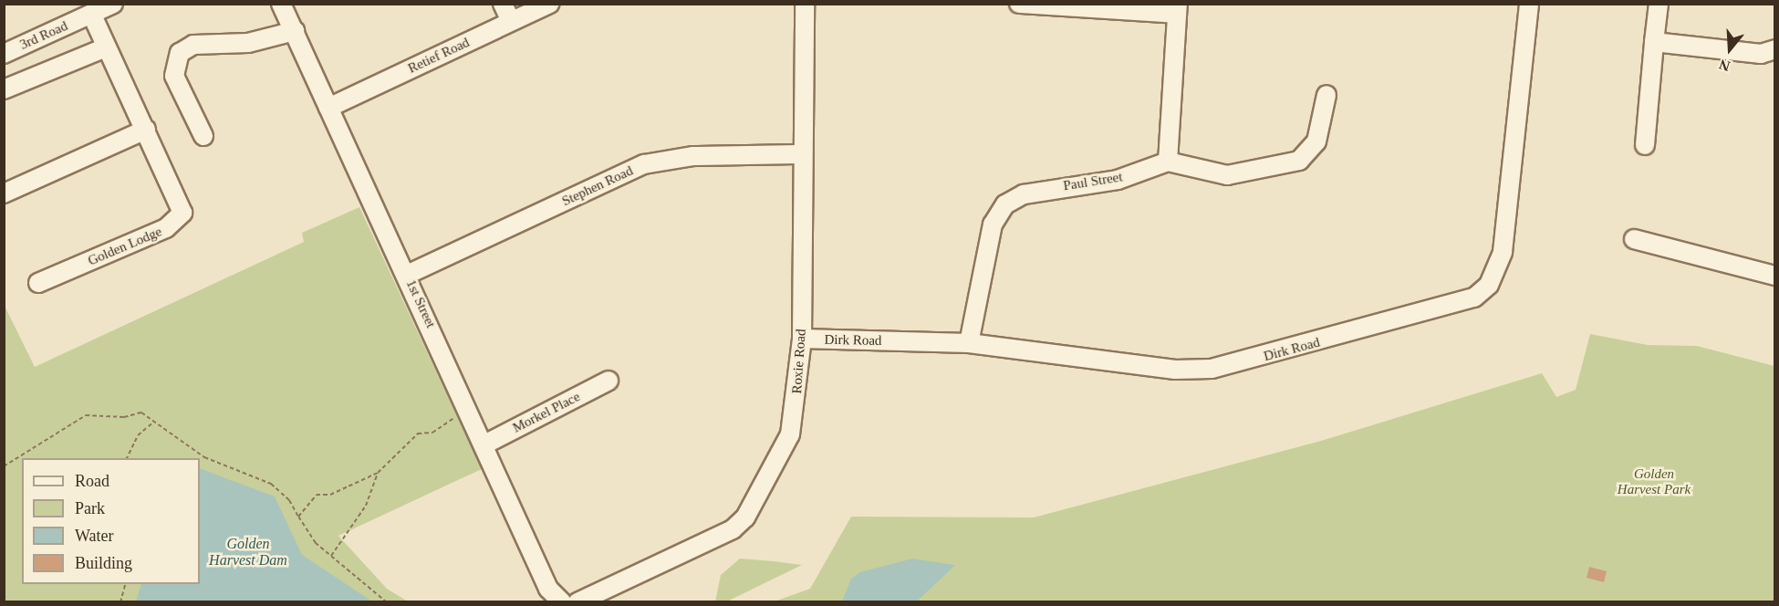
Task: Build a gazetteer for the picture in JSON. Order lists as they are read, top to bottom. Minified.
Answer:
{"streets":{"street":["3rd Road","Retief Road","Paul Street","Stephen Road","Golden Lodge","1st Street","Dirk Road","Roxie Road","Morkel Place"]},"crossings":[["3rd Road","Golden Lodge"],["Retief Road","1st Street"],["Paul Street","Dirk Road"],["Stephen Road","1st Street"],["Stephen Road","Roxie Road"],["1st Street","Morkel Place"],["Dirk Road","Roxie Road"]],"water":["Golden Harvest Dam"],"parks":["Golden Harvest Park"],"legend":["Road","Park","Water","Building"],"north":"bottom"}
